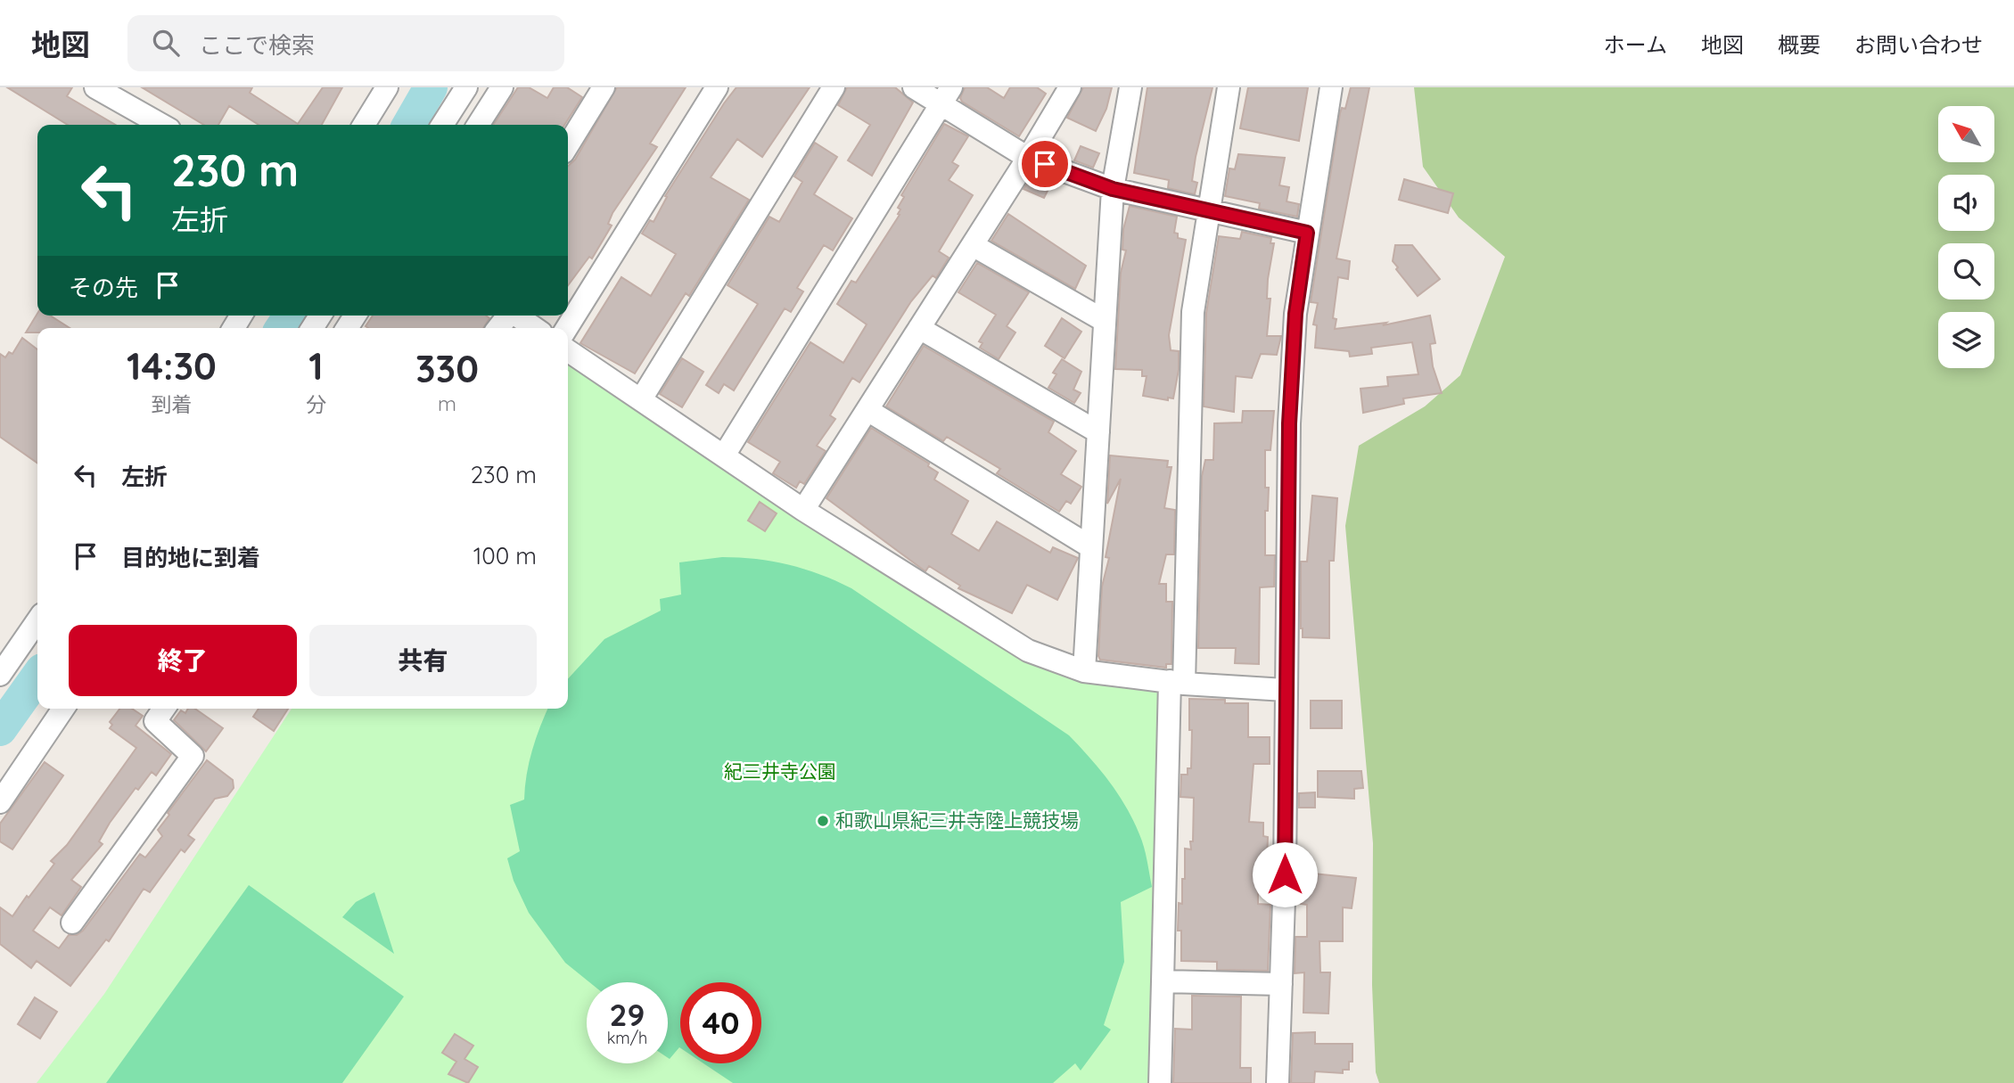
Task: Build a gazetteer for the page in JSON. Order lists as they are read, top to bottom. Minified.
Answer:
{"parks":["紀三井寺公園"],"places":["和歌山県紀三井寺陸上競技場"],"north":"top left","page":{"header":"地図","search":"ここで検索","nav":["ホーム","地図","概要","お問い合わせ"],"turn":["230 m","左折"],"then":"その先","eta":["14:30","到着","1","分","330","m"],"list":[{"name":"左折","value":"230 m"},{"name":"目的地に到着","value":"100 m"}],"buttons":["終了","共有"],"speed":"29 km/h","limit":"40"}}
